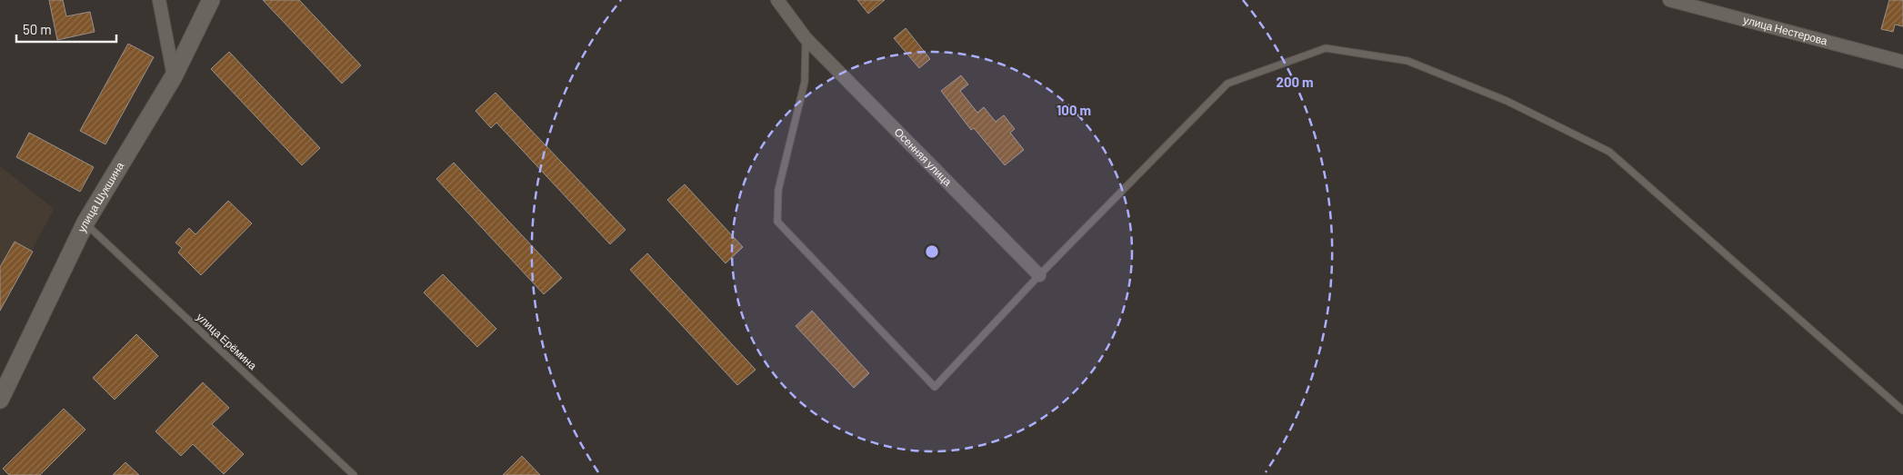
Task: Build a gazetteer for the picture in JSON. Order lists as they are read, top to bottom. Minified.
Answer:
{"streets":{"street":["улица Нестерова","Осенняя улица","улица Шукшина"],"lane":["улица Ерёмина"]},"crossings":[["улица Шукшина","улица Ерёмина"]],"scale_bar":"50 m","rings":["200 m","100 m"]}
